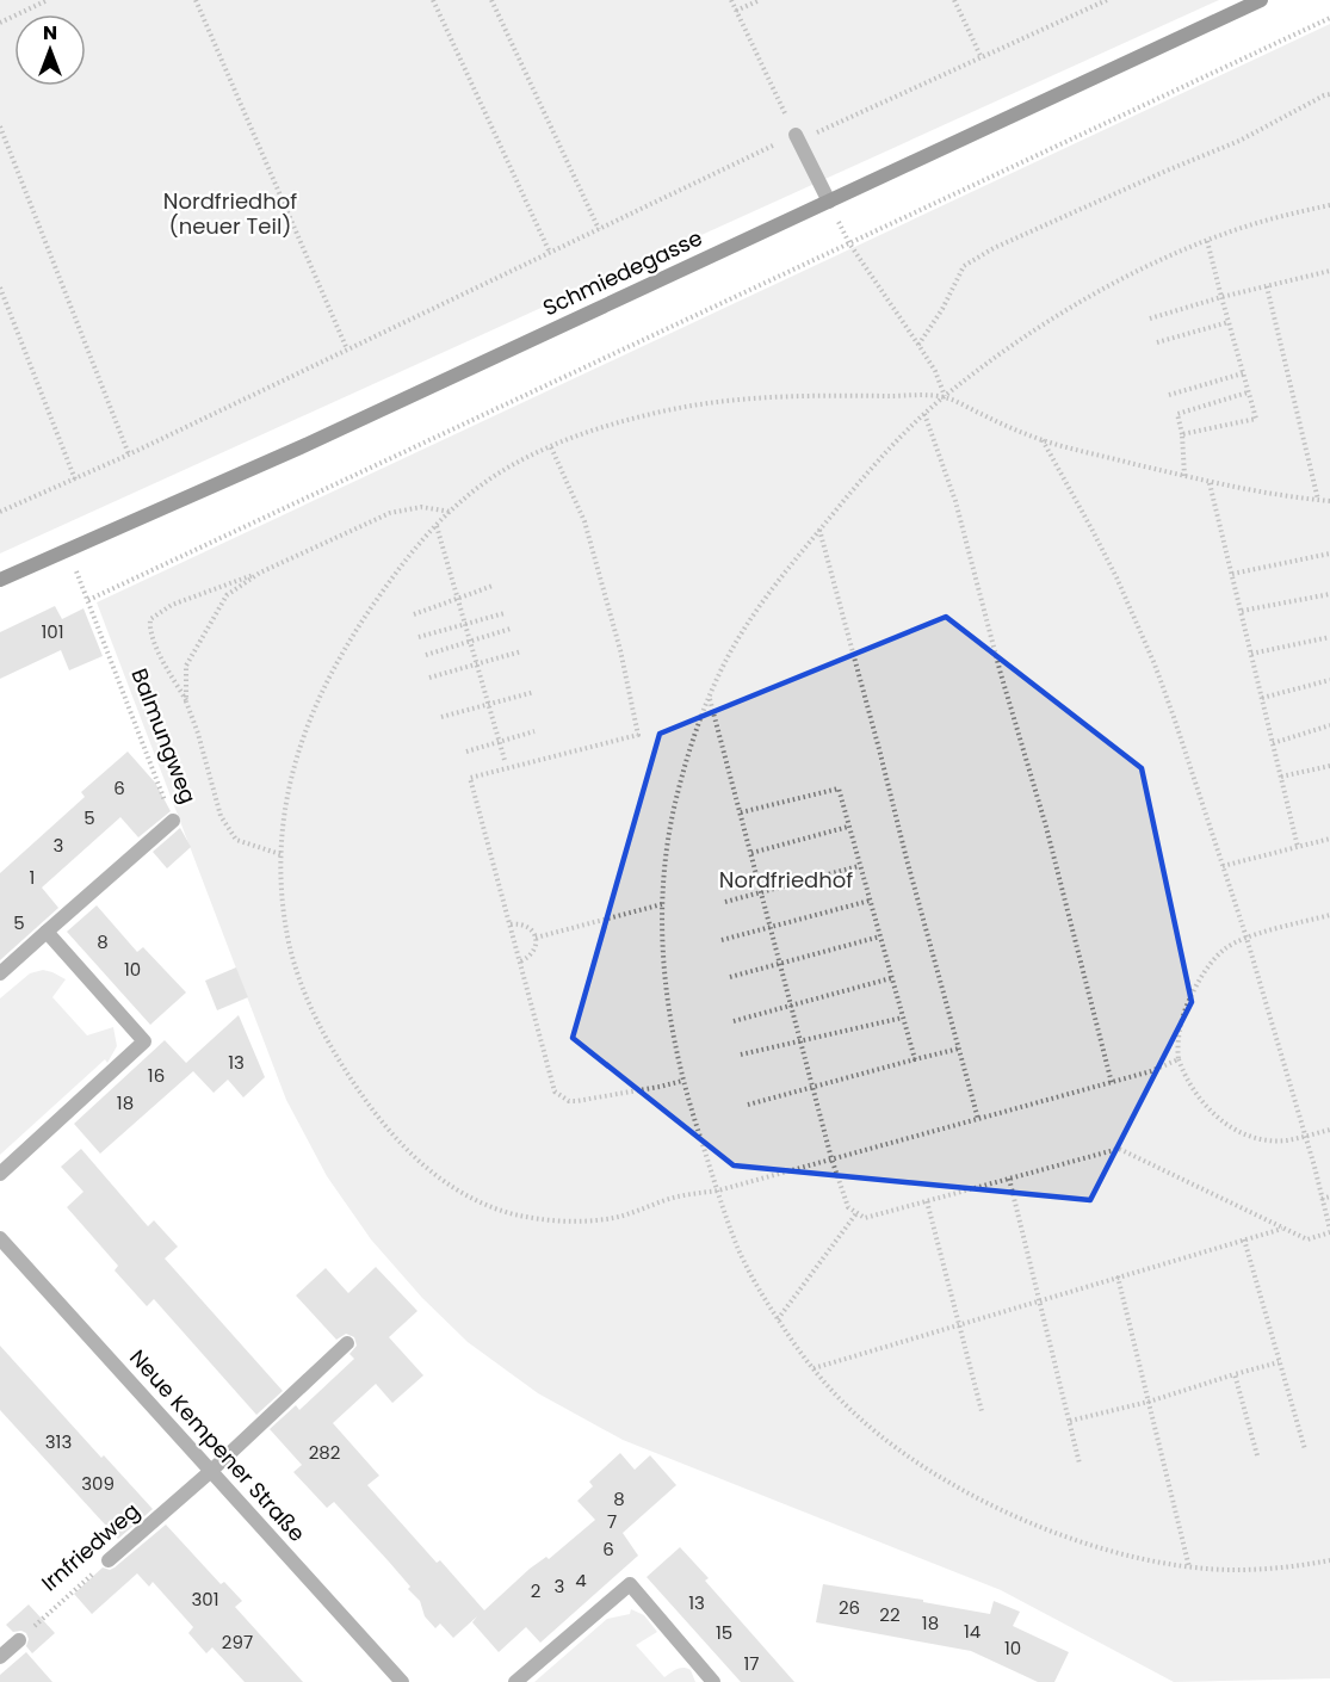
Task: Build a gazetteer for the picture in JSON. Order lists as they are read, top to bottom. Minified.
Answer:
{"streets":{"street":["Schmiedegasse","Balmungweg","Neue Kempener Straße","Irnfriedweg"]},"crossings":[["Schmiedegasse","Balmungweg"],["Neue Kempener Straße","Irnfriedweg"]],"parks":["Nordfriedhof (neuer Teil)","Nordfriedhof"],"house_numbers":["101","6","5","3","1","5","8","10","13","16","18","313","282","309","8","7","6","4","3","2","301","13","26","22","18","14","15","297","10","17"],"north":"top"}
